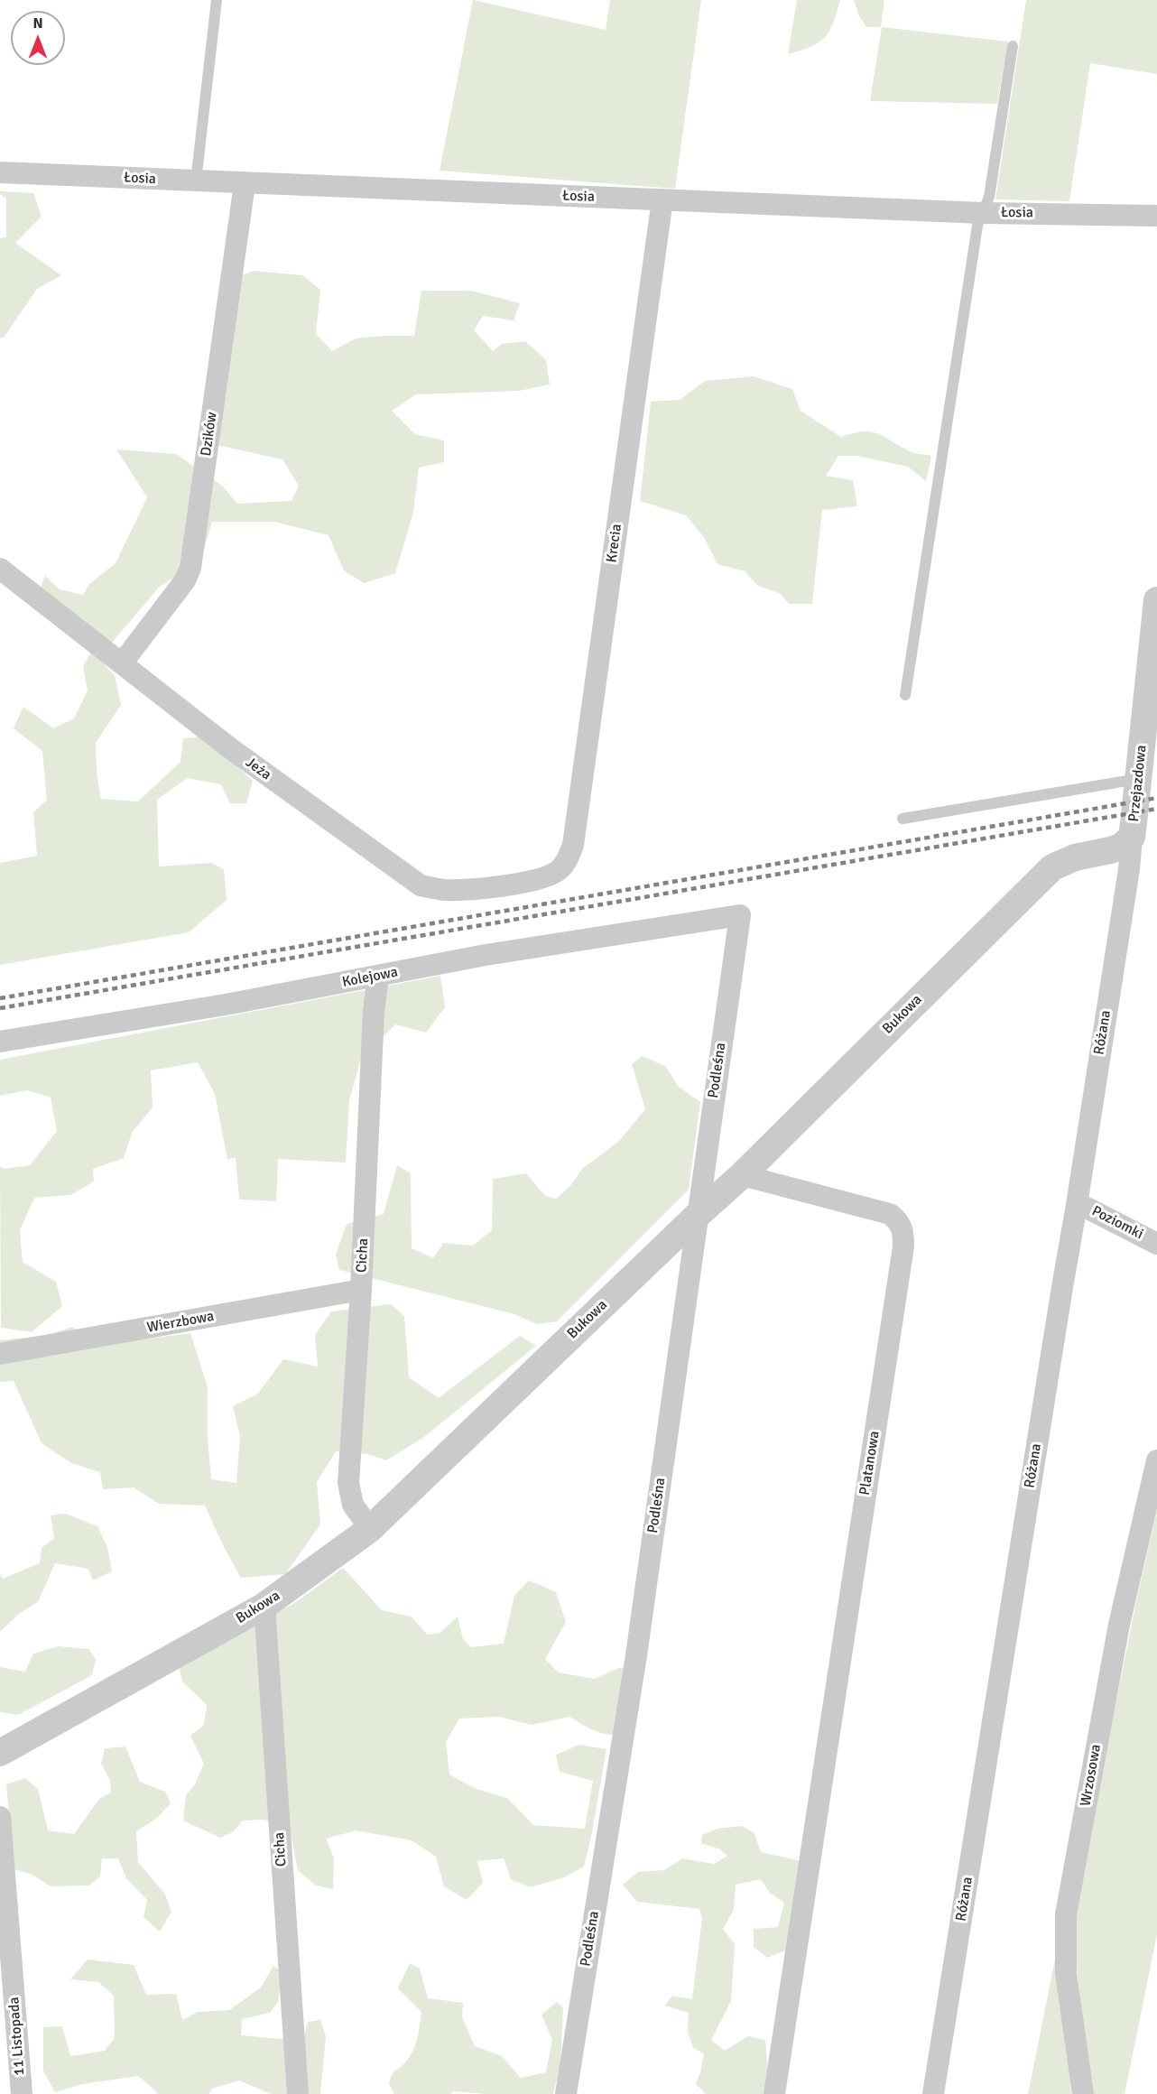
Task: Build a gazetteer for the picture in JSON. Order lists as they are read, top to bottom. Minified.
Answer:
{"streets":{"street":["Łosia","Dzików","Krecia","Jeża","Przejazdowa","Kolejowa","Bukowa","Różana","Podleśna","Poziomki","Cicha","Wierzbowa","Platanowa","Wrzosowa","11 Listopada"]},"crossings":[["Łosia","Dzików"],["Łosia","Krecia"],["Dzików","Jeża"],["Krecia","Jeża"],["Przejazdowa","Bukowa"],["Przejazdowa","Różana"],["Kolejowa","Podleśna"],["Kolejowa","Cicha"],["Bukowa","Różana"],["Bukowa","Podleśna"],["Bukowa","Cicha"],["Bukowa","Platanowa"],["Różana","Poziomki"],["Cicha","Wierzbowa"]],"north":"top"}
